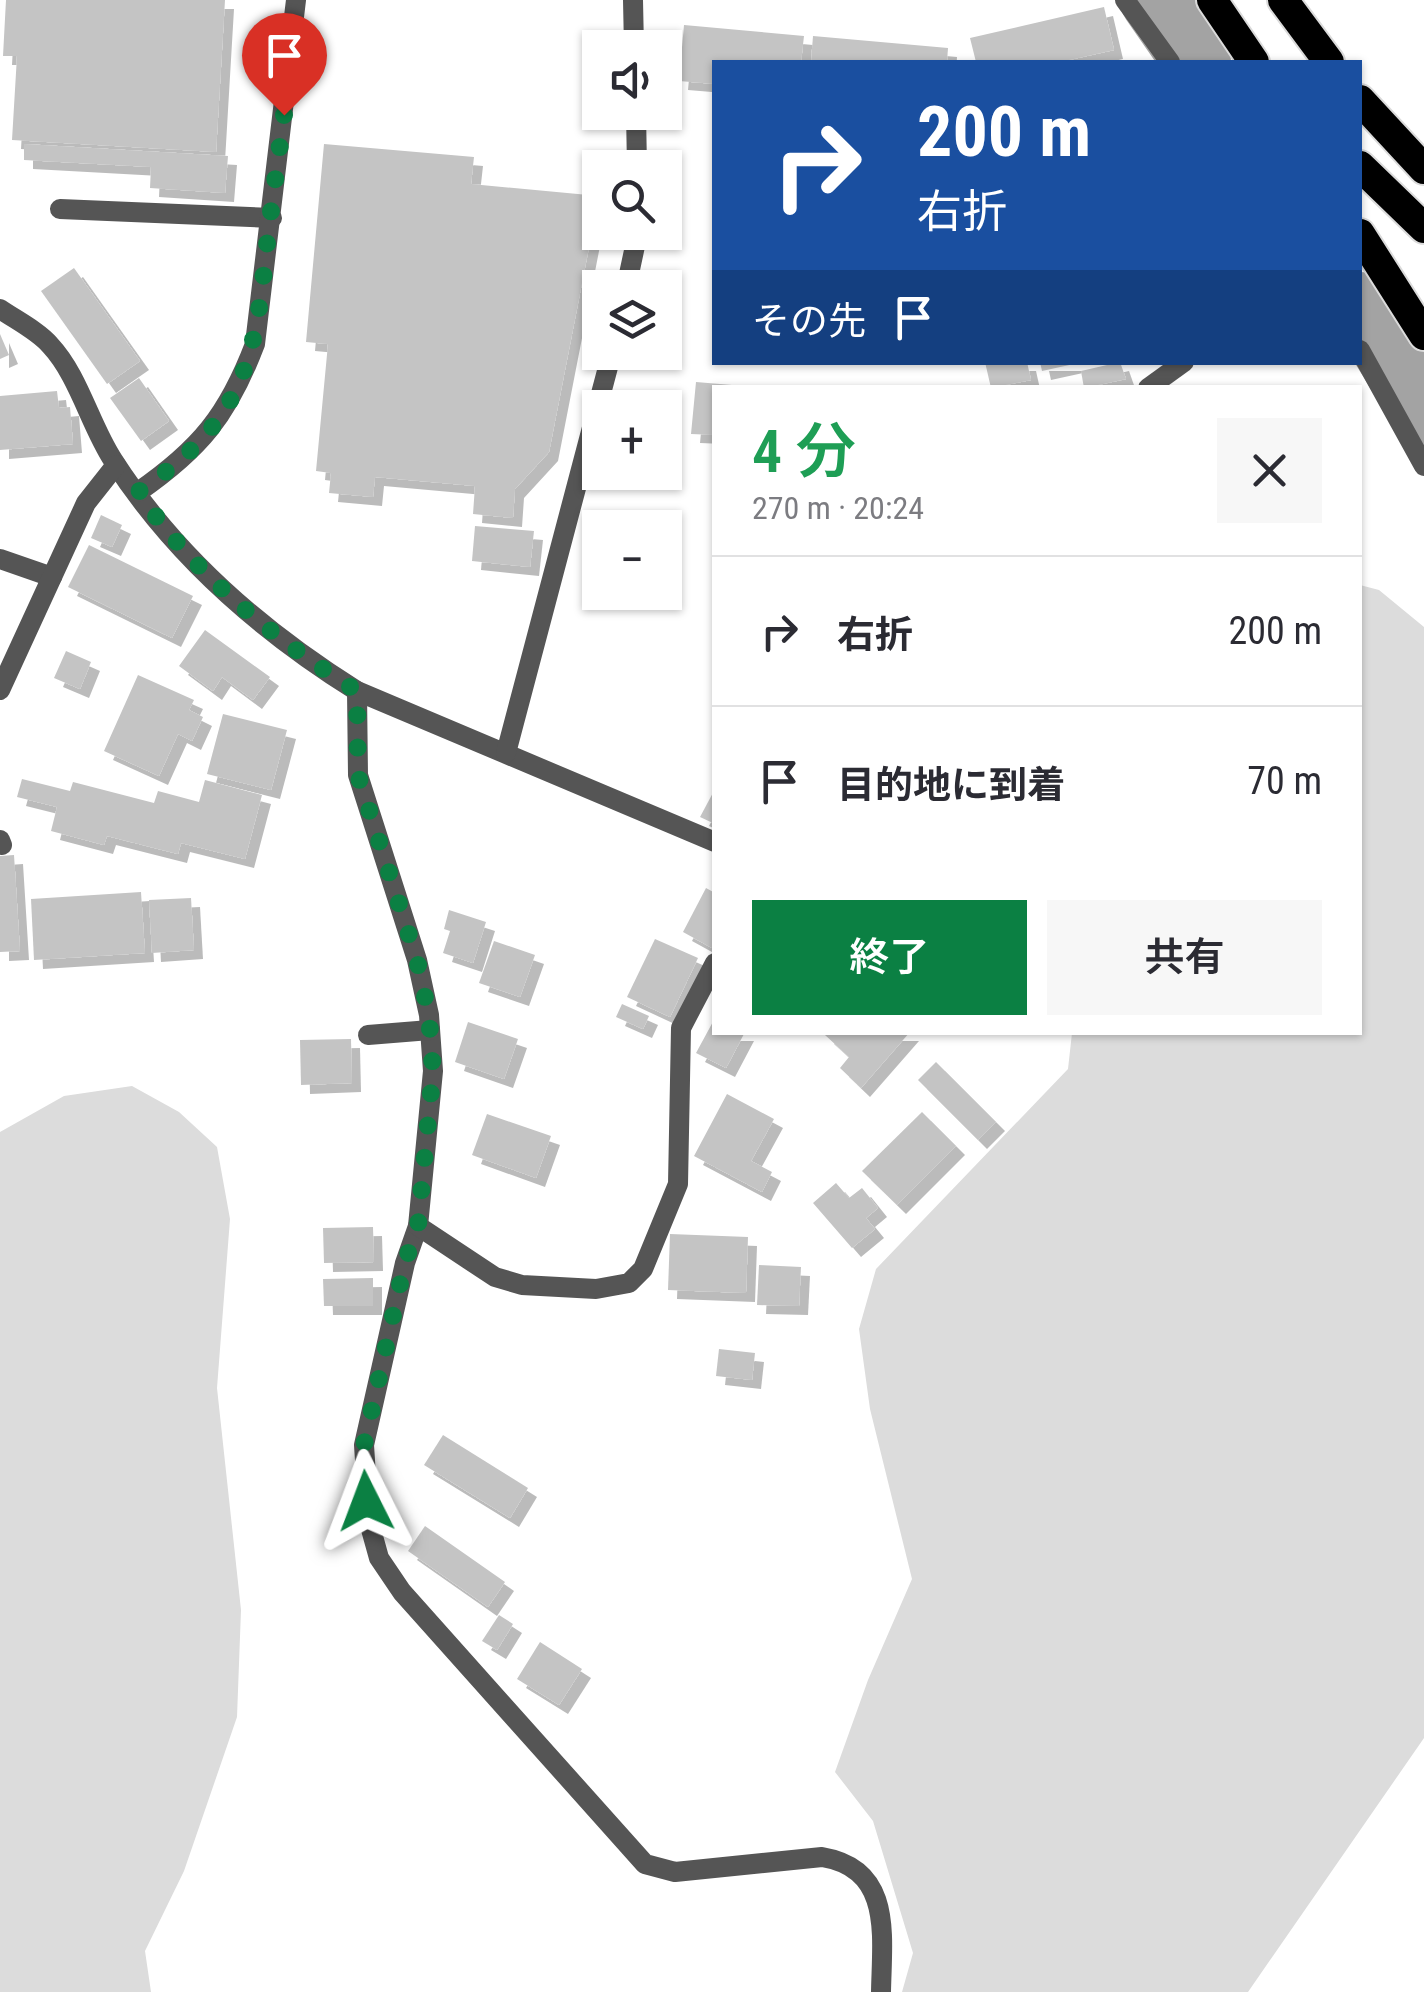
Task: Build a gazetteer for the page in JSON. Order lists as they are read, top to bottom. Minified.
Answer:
{"page":{"map_buttons":["+","−"],"turn":["200 m","右折"],"then":"その先","heading":["4 分","270 m · 20:24"],"list":[{"name":"右折","value":"200 m"},{"name":"目的地に到着","value":"70 m"}],"buttons":["終了","共有"]}}
